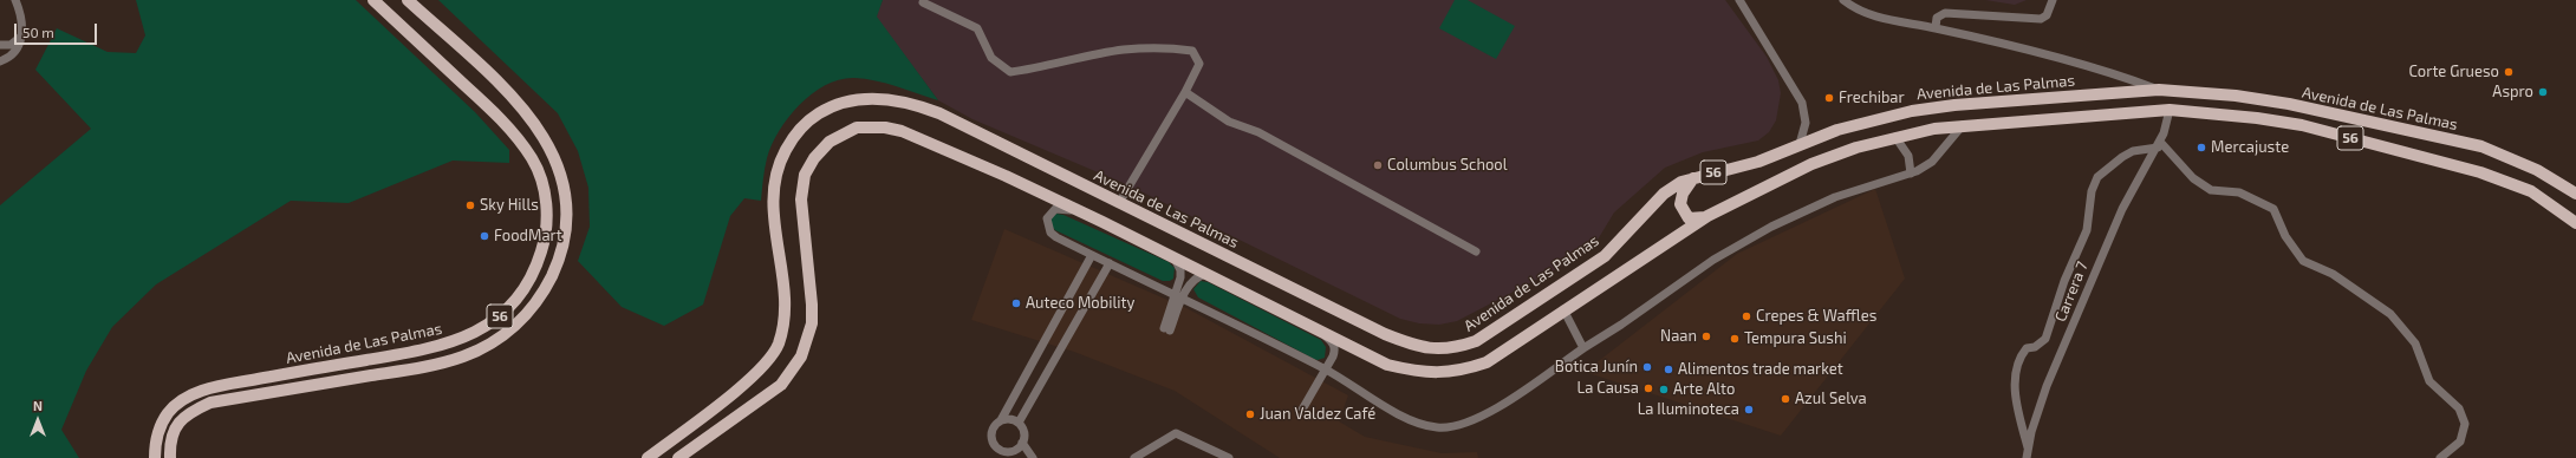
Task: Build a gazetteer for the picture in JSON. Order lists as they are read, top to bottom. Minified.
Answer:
{"streets":{"main road":["Avenida de Las Palmas","56"],"street":["Carrera 7"]},"crossings":[["56","Carrera 7"]],"places":["Corte Grueso","Aspro","Frechibar","Mercajuste","Columbus School","Sky Hills","FoodMart","Auteco Mobility","Crepes & Waffles","Naan","Tempura Sushi","Botica Junín","Alimentos trade market","La Causa","Arte Alto","Azul Selva","La Iluminoteca","Juan Valdez Café"],"scale_bar":"50 m","north":"top"}
